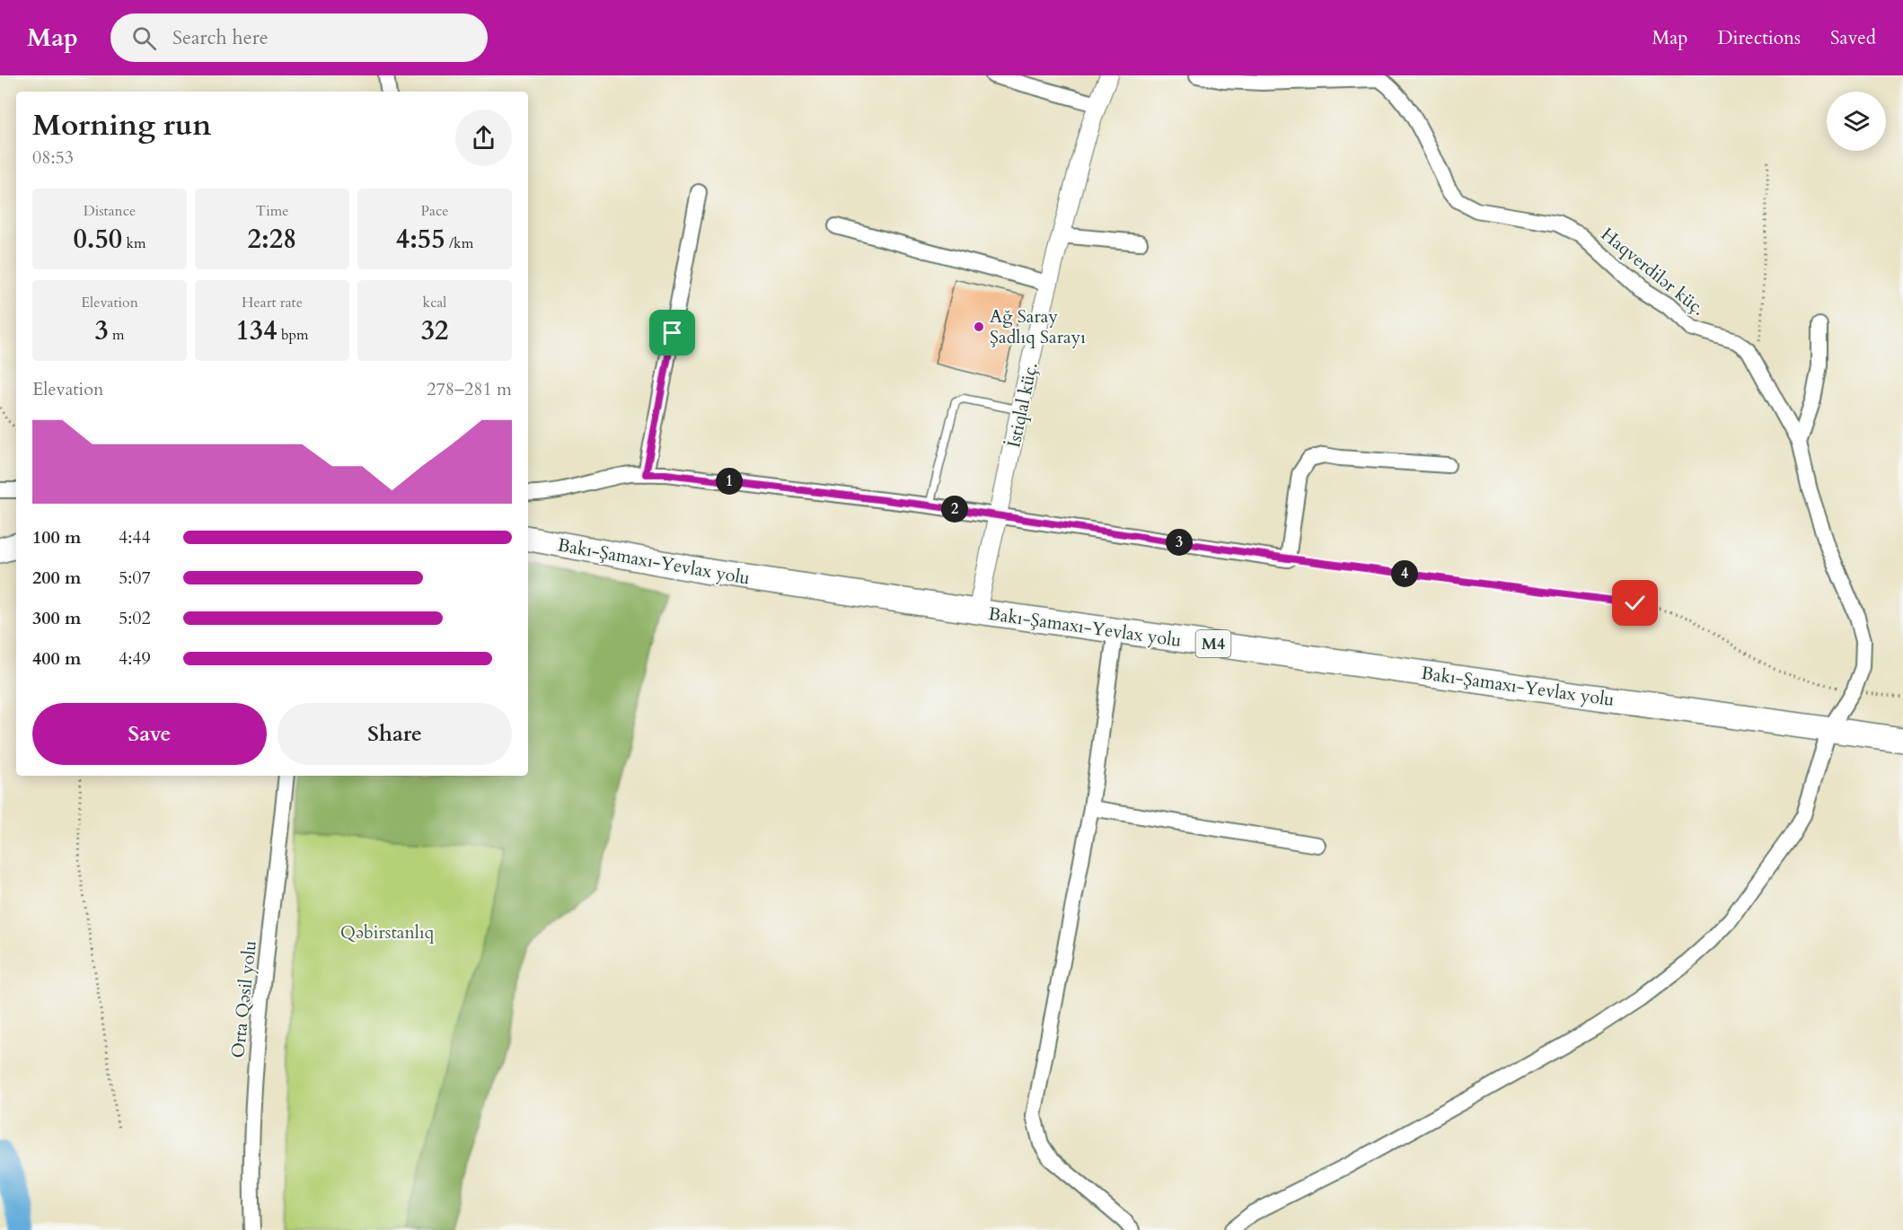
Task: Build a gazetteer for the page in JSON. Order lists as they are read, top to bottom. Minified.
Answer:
{"streets":{"highway":["Bakı-Şamaxı-Yevlax yolu","M4"],"street":["Haqverdilər küç.","İstiqlal küç.","Orta Qəsil yolu"]},"crossings":[["İstiqlal küç.","Bakı-Şamaxı-Yevlax yolu"]],"parks":["Qəbirstanlıq"],"places":["Ağ Saray Şadlıq Sarayı"],"page":{"header":"Map","search":"Search here","nav":["Map","Directions","Saved"],"heading":["Morning run","08:53"],"stats":[["Distance","0.50 km"],["Time","2:28"],["Pace","4:55 /km"],["Elevation","3 m"],["Heart rate","134 bpm"],["kcal","32"]],"chart":["Elevation","278–281 m"],"pins":["1","2","3","4"],"list":[{"name":"100 m","note":"4:44"},{"name":"200 m","note":"5:07"},{"name":"300 m","note":"5:02"},{"name":"400 m","note":"4:49"}],"buttons":["Save","Share"]}}
